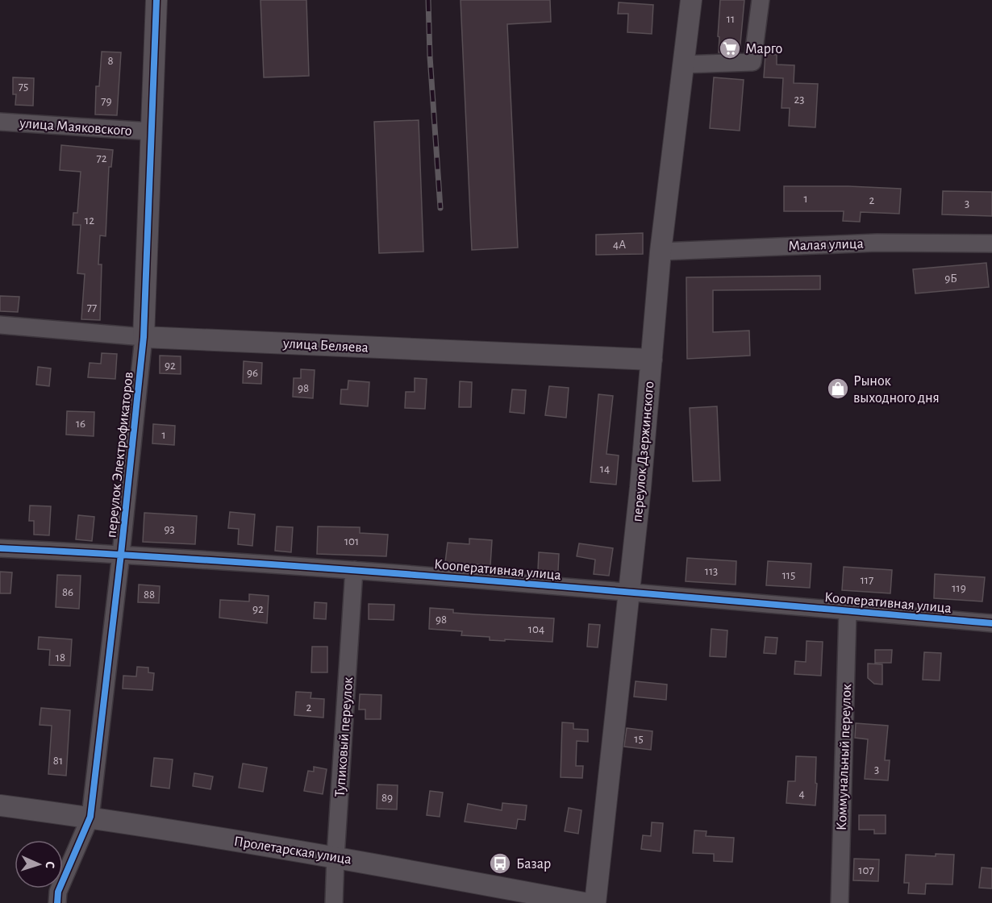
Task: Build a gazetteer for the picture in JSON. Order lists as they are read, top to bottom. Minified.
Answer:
{"streets":{"street":["улица Маяковского","Малая улица","улица Беляева","переулок Дзержинского","переулок Электрофикаторов","Кооперативная улица","Тупиковый переулок","Коммунальный переулок","Пролетарская улица"]},"crossings":[["улица Маяковского","переулок Электрофикаторов"],["Малая улица","переулок Дзержинского"],["улица Беляева","переулок Дзержинского"],["улица Беляева","переулок Электрофикаторов"],["переулок Дзержинского","Кооперативная улица"],["переулок Электрофикаторов","Кооперативная улица"],["переулок Электрофикаторов","Пролетарская улица"],["Кооперативная улица","Тупиковый переулок"],["Кооперативная улица","Коммунальный переулок"],["Тупиковый переулок","Пролетарская улица"]],"places":{"supermarket":["Марго"],"shop":["Рынок выходного дня"],"bus stop":["Базар"]},"house_numbers":["11","8","75","23","79","72","1","2","3","12","4А","9Б","77","92","96","98","16","1","14","93","101","113","115","117","119","86","88","92","98","104","18","2","15","81","3","4","89","107"],"north":"right"}
